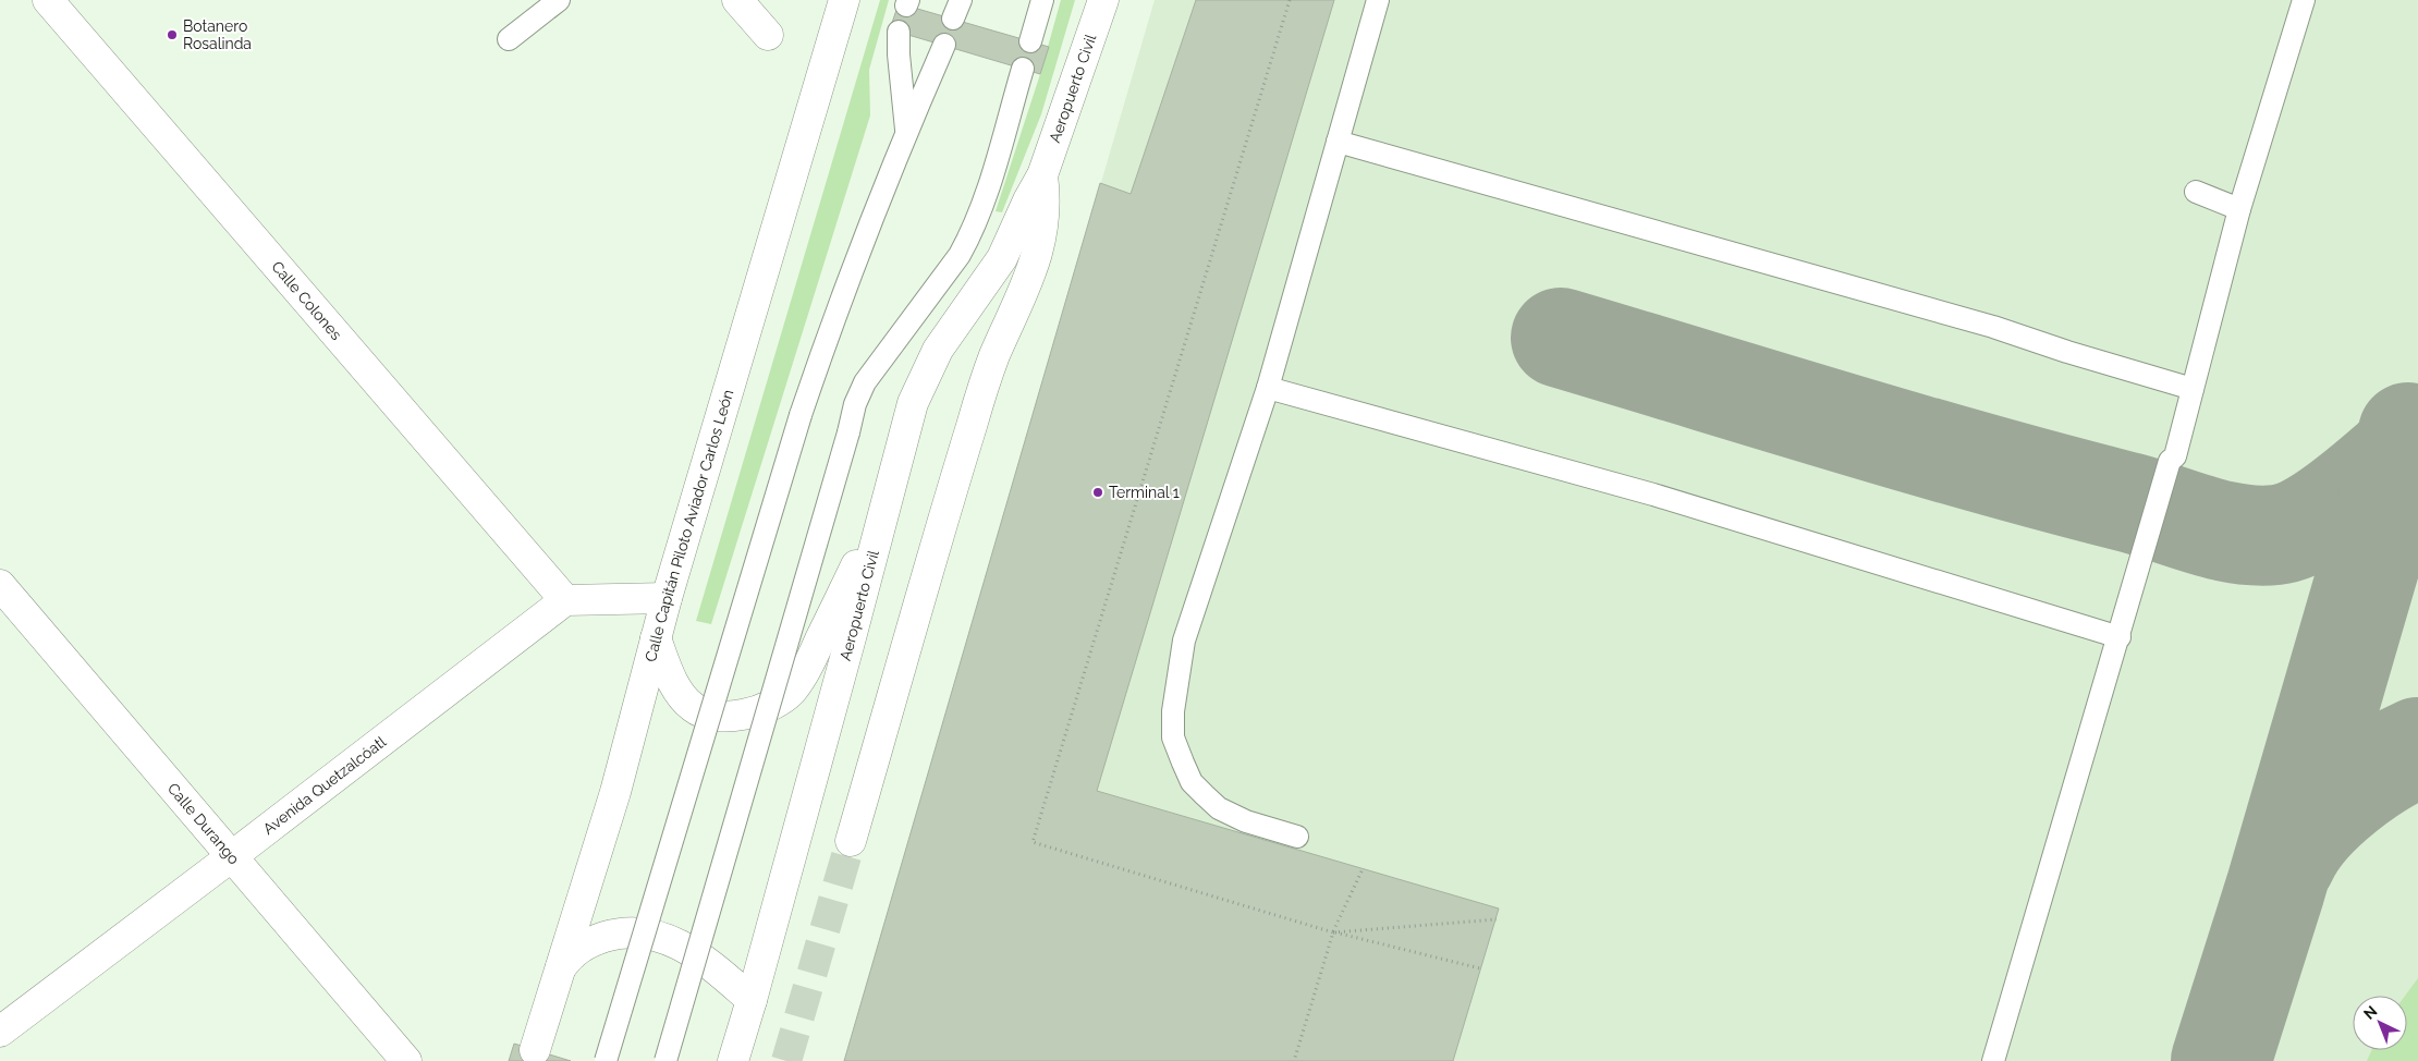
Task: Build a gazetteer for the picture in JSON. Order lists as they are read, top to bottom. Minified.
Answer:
{"streets":{"street":["Aeropuerto Civil","Calle Colones","Calle Capitán Piloto Aviador Carlos León","Avenida Quetzalcóatl","Calle Durango"]},"crossings":[["Calle Colones","Avenida Quetzalcóatl"],["Avenida Quetzalcóatl","Calle Durango"]],"places":["Botanero Rosalinda","Terminal 1"],"north":"top left"}
